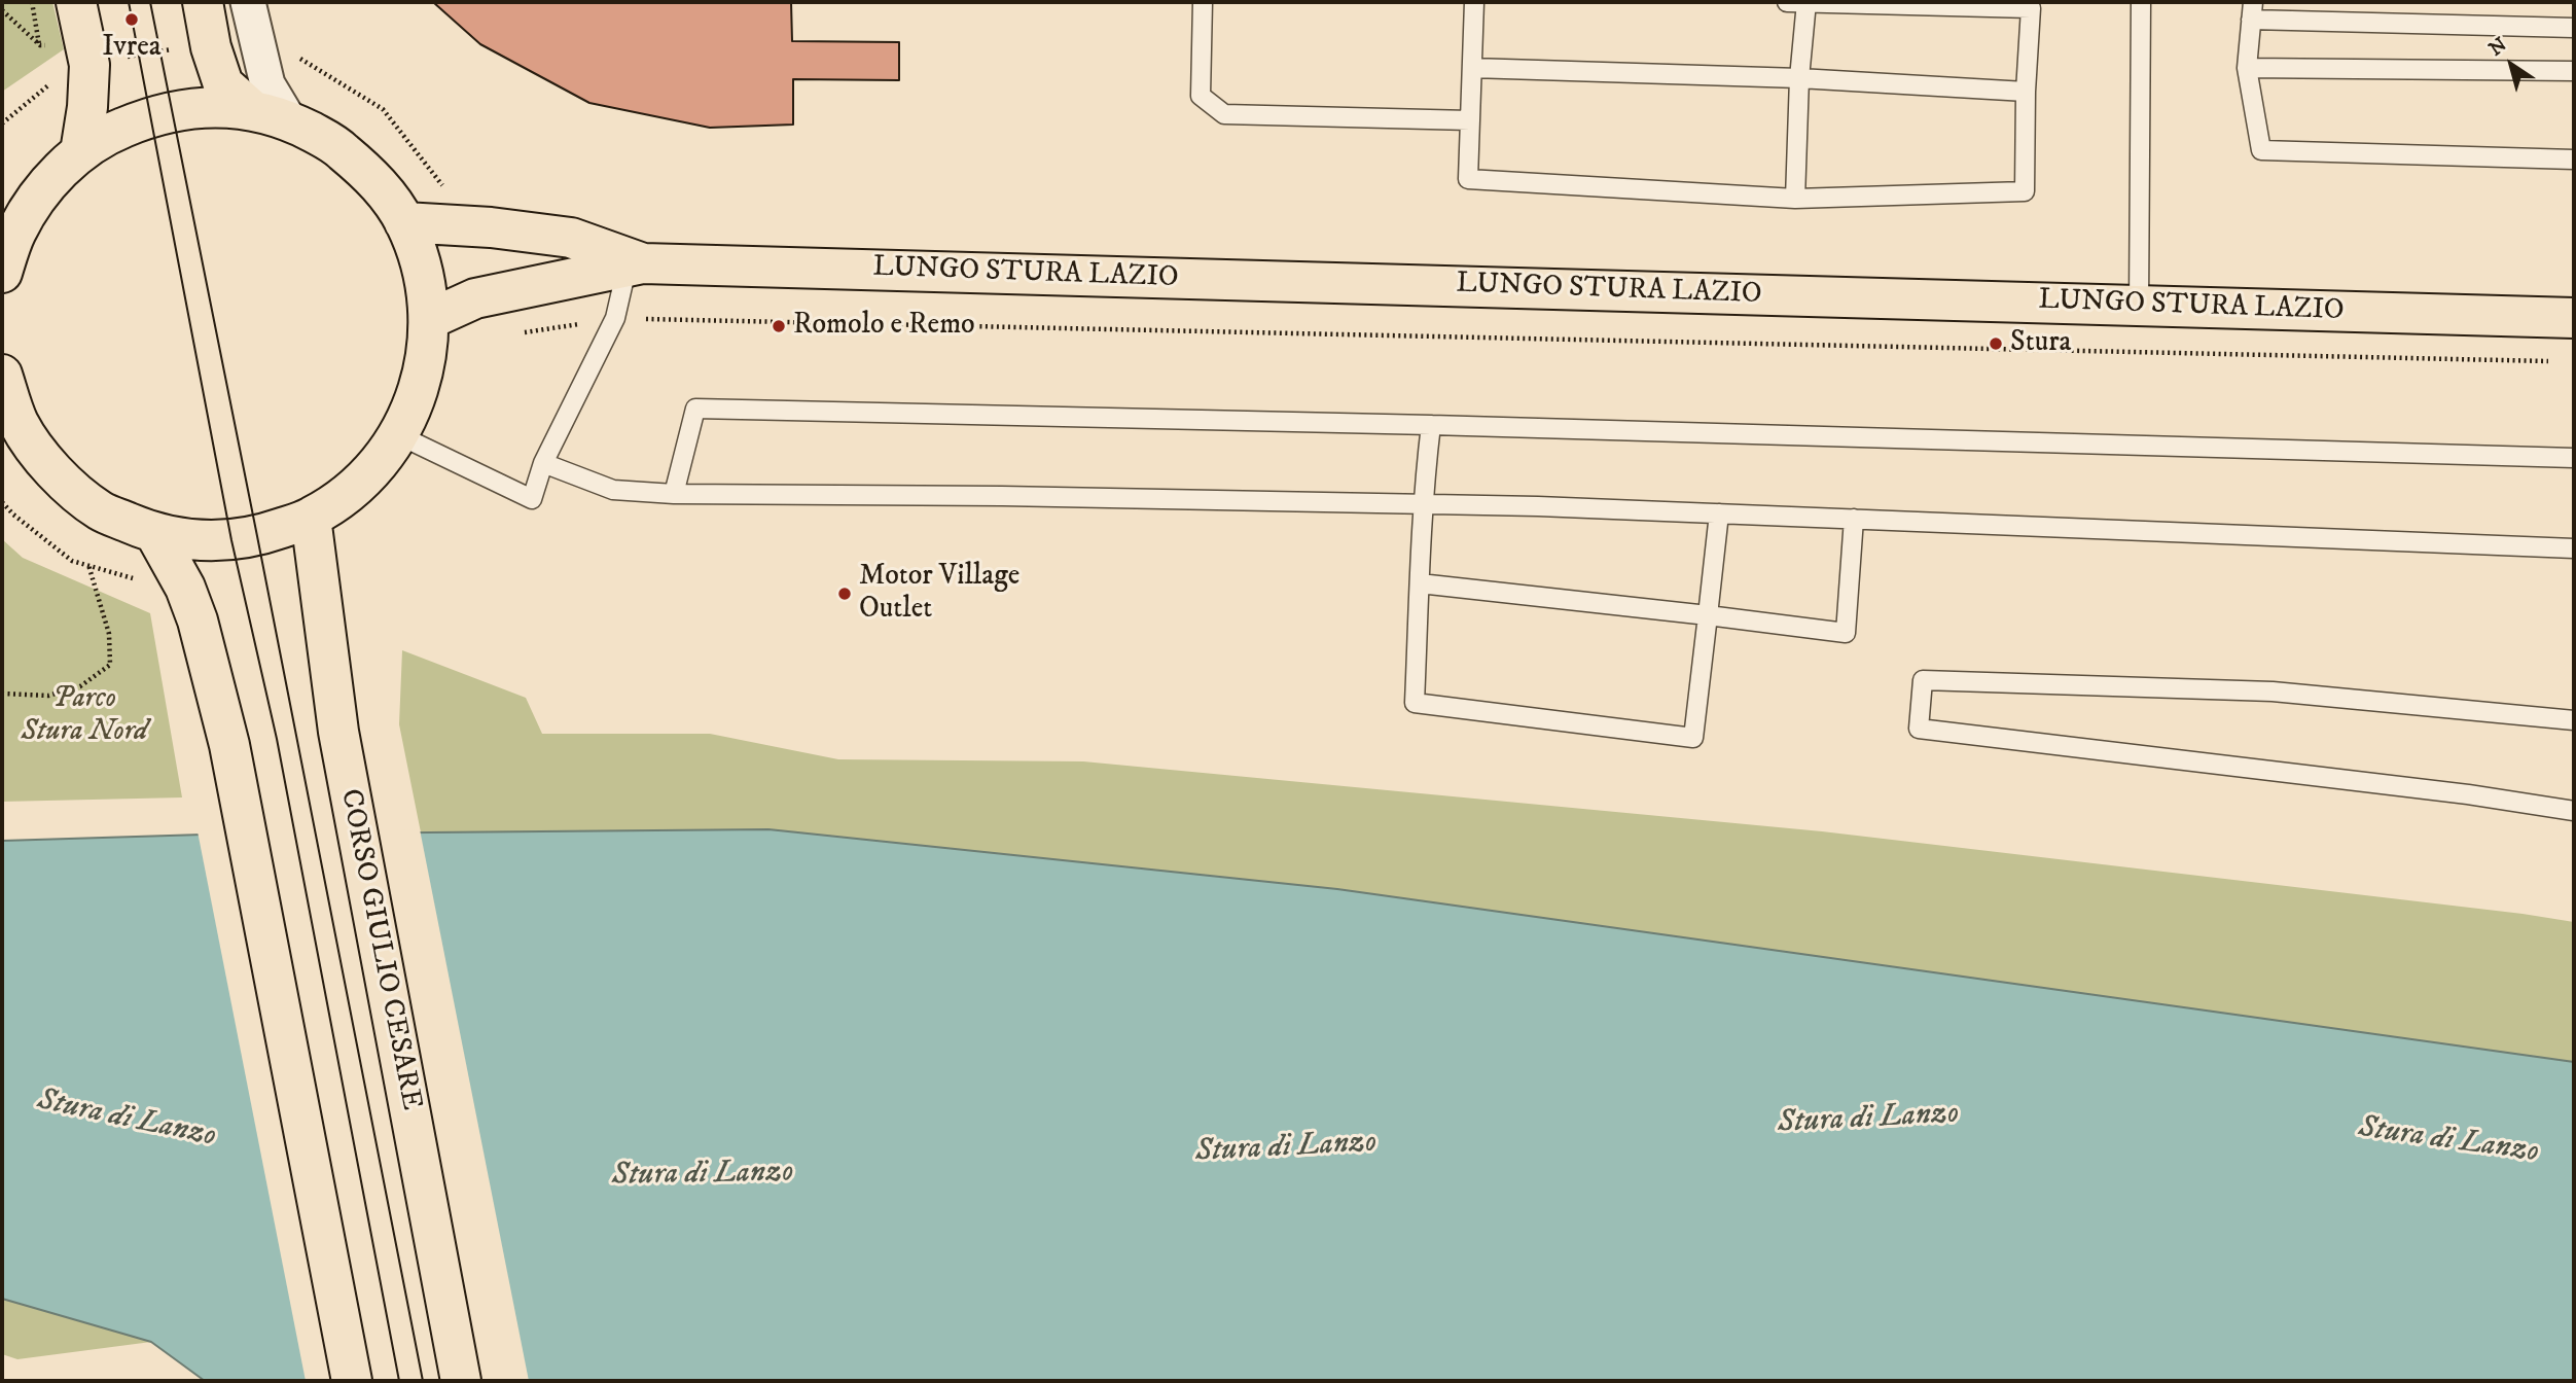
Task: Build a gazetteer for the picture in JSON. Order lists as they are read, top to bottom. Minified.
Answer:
{"streets":{"main road":["LUNGO STURA LAZIO","CORSO GIULIO CESARE"]},"water":["Stura di Lanzo"],"parks":["Parco Stura Nord"],"places":["Ivrea","Romolo e Remo","Stura","Motor Village Outlet"],"north":"top left"}
